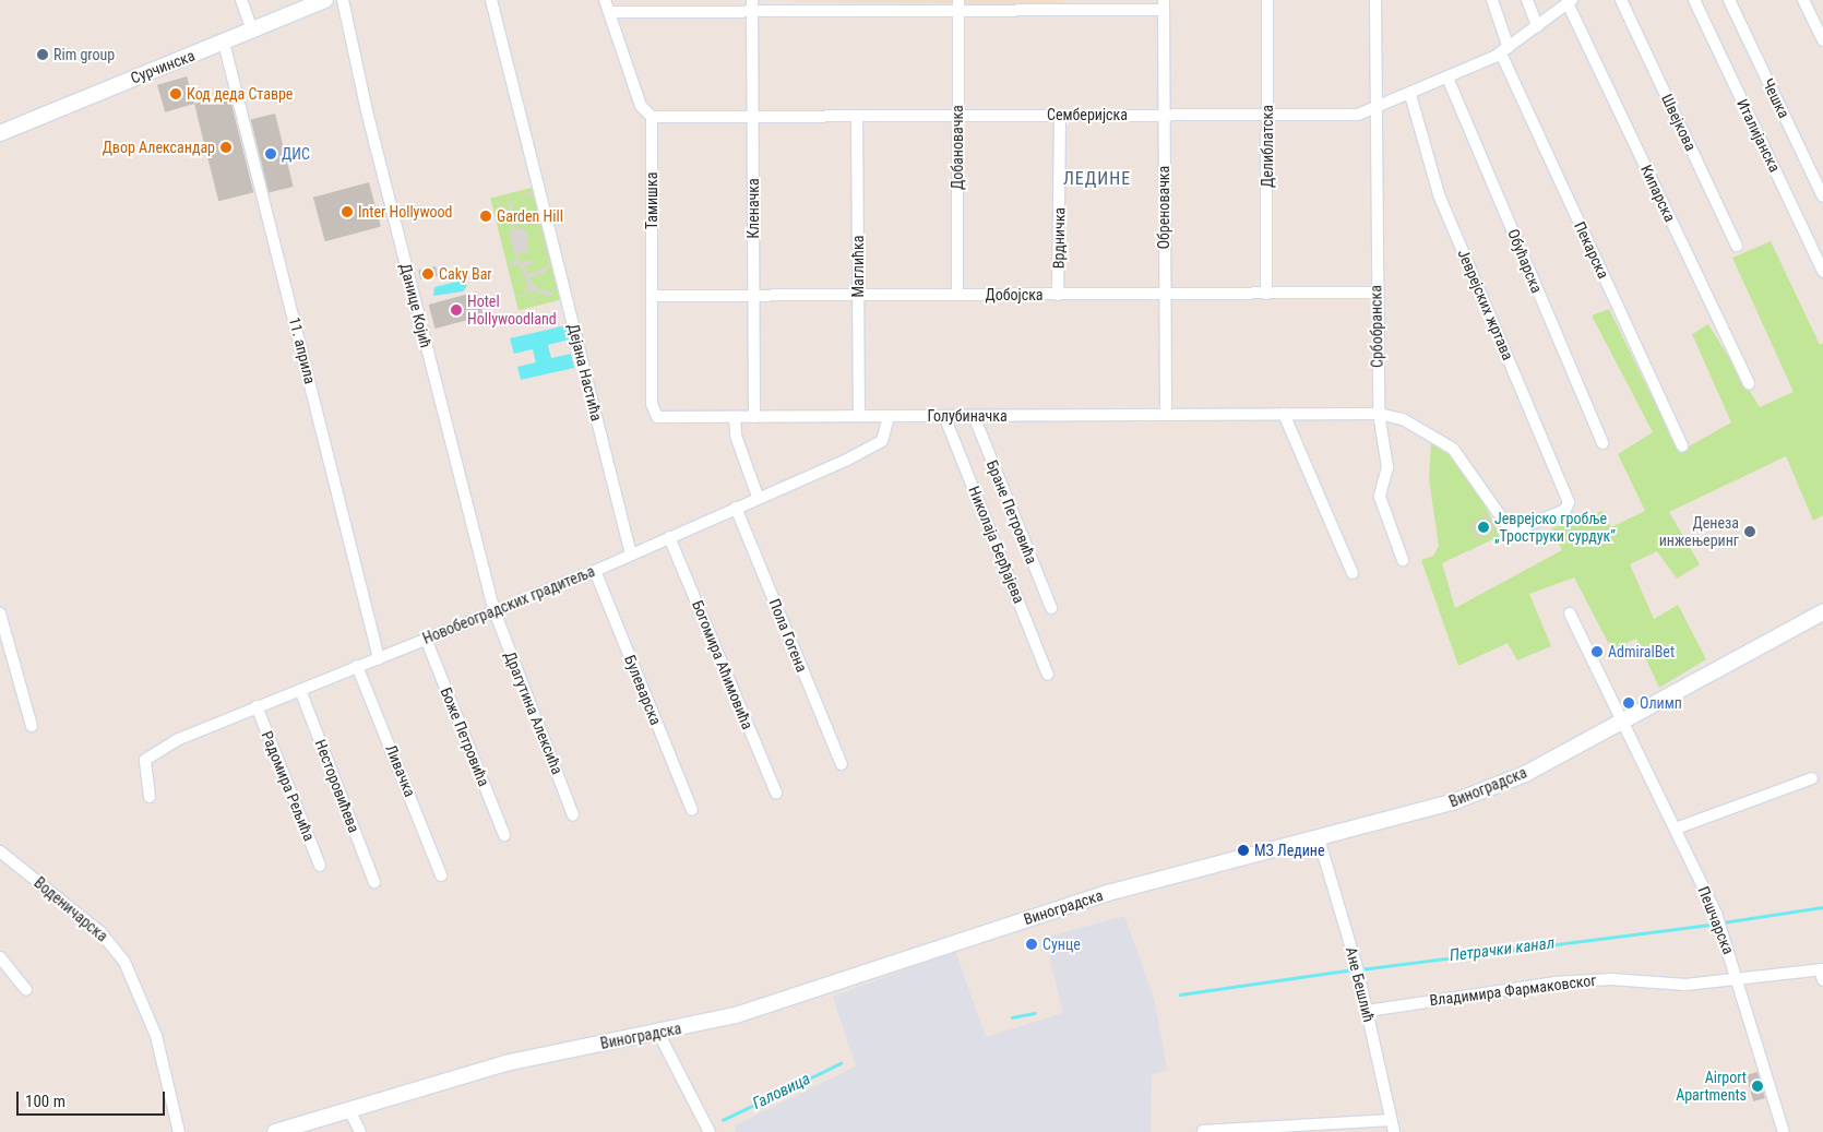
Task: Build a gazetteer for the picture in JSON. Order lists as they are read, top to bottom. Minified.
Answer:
{"streets":{"street":["Сурчинска","Чешка","Семберијска","Швејкова","Италијанска","Делиблатска","Добановачка","Кипарска","Тамишка","Обреновачка","Кленачка","Врдничка","Пекарска","Обућарска","Маглићка","Добојска","Јеврејских жртава","Данице Којић","Србобранска","11. априла","Дејана Настића","Голубиначка","Бране Петровића","Николаја Берђајева","Новобеоградских градитеља","Пола Гогена","Богомира Аћимовића","Булеварска","Драгутина Алексића","Боже Петровића","Ливачка","Радомира Рељића","Несторовићева","Виноградска","Воденичарска","Пешчарска","Ане Бешлић","Владимира Фармаковског"]},"crossings":[["Сурчинска","11. априла"],["Семберијска","Делиблатска"],["Семберијска","Добановачка"],["Семберијска","Кипарска"],["Семберијска","Тамишка"],["Семберијска","Обреновачка"],["Семберијска","Кленачка"],["Семберијска","Врдничка"],["Семберијска","Пекарска"],["Семберијска","Обућарска"],["Семберијска","Маглићка"],["Семберијска","Јеврејских жртава"],["Семберијска","Србобранска"],["Делиблатска","Добојска"],["Добановачка","Добојска"],["Тамишка","Добојска"],["Тамишка","Голубиначка"],["Обреновачка","Добојска"],["Обреновачка","Голубиначка"],["Кленачка","Добојска"],["Кленачка","Голубиначка"],["Врдничка","Добојска"],["Маглићка","Добојска"],["Маглићка","Голубиначка"],["Добојска","Србобранска"],["Јеврејских жртава","Србобранска"],["Јеврејских жртава","Голубиначка"],["Данице Којић","Новобеоградских градитеља"],["Данице Којић","Драгутина Алексића"],["Србобранска","Голубиначка"],["11. априла","Новобеоградских градитеља"],["Дејана Настића","Новобеоградских градитеља"],["Голубиначка","Бране Петровића"],["Голубиначка","Николаја Берђајева"],["Голубиначка","Новобеоградских градитеља"],["Новобеоградских градитеља","Пола Гогена"],["Новобеоградских градитеља","Богомира Аћимовића"],["Новобеоградских градитеља","Булеварска"],["Новобеоградских градитеља","Драгутина Алексића"],["Новобеоградских градитеља","Боже Петровића"],["Новобеоградских градитеља","Ливачка"],["Новобеоградских градитеља","Радомира Рељића"],["Новобеоградских градитеља","Несторовићева"],["Виноградска","Пешчарска"],["Виноградска","Ане Бешлић"],["Пешчарска","Владимира Фармаковског"],["Ане Бешлић","Владимира Фармаковског"]],"districts":["ЛЕДИНЕ"],"water":["Петрачки канал","Галовица"],"places":["Rim group","Код деда Ставре","Двор Александар","ДИС","Inter Hollywood","Garden Hill","Caky Bar","Hotel Hollywoodland","Јеврејско гробље „Троструки сурдук”","Денеза инжењеринг","AdmiralBet","Олимп","МЗ Ледине","Сунце","Airport Apartments"],"scale_bar":"100 m"}
